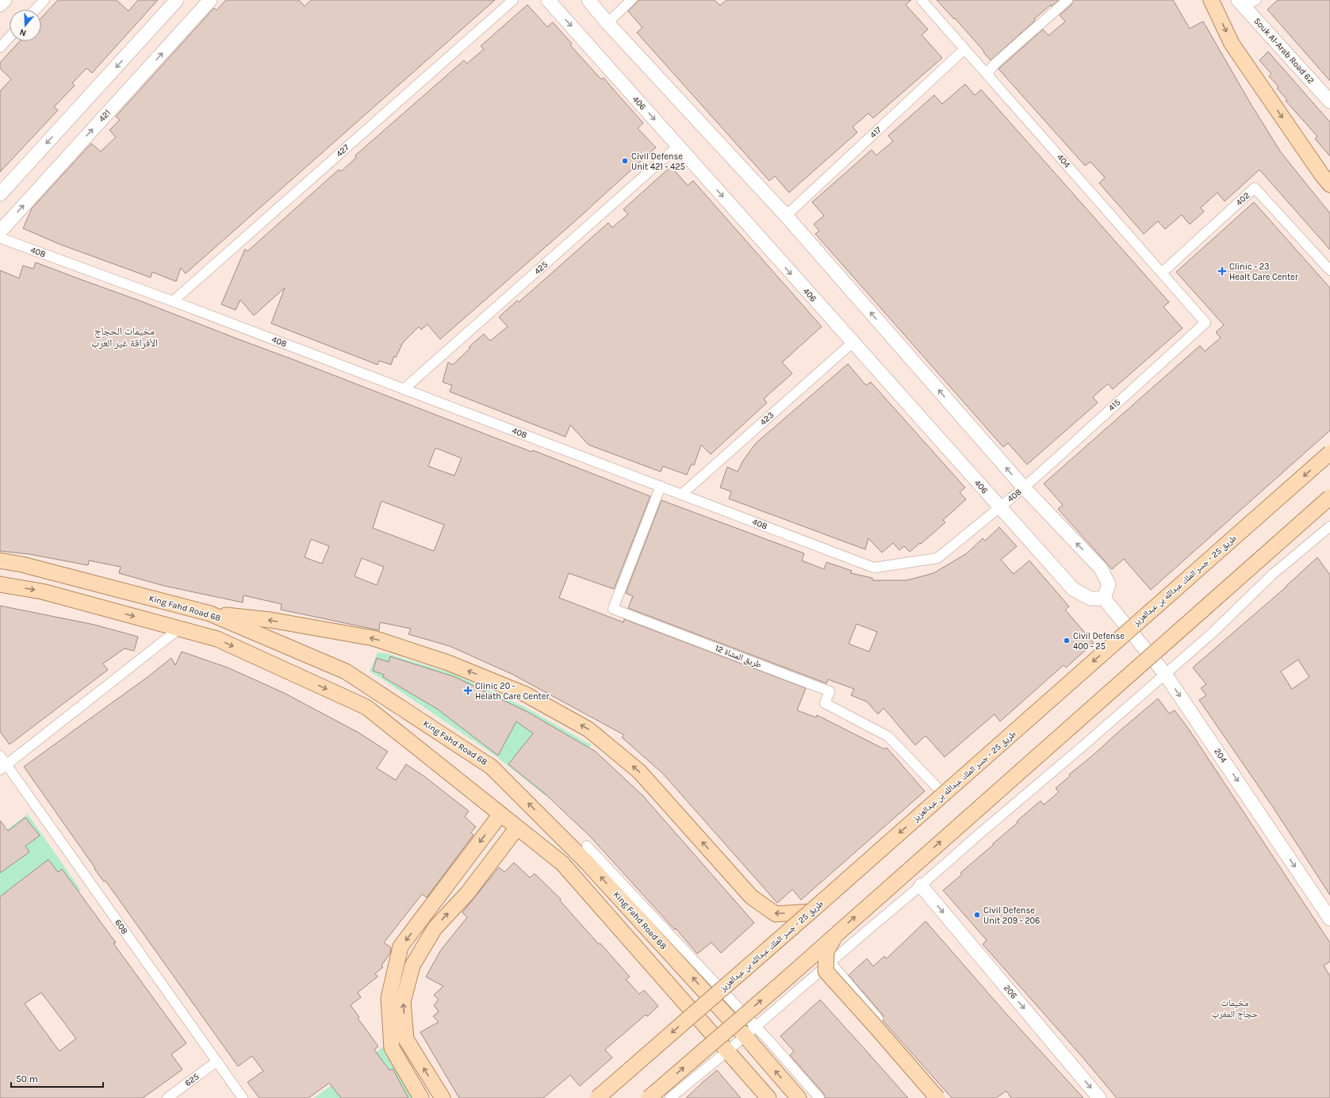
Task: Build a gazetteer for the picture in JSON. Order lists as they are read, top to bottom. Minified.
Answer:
{"streets":{"main road":["طريق 25 - جسر الملك عبدالله بن عبدالعزيز","King Fahd Road 68"],"street":["Souk Al-Arab Road 62","406","421","417","427","404","402","408","425","415","423","طريق المشاة 12","204","608","206","625"]},"crossings":[["406","408"],["406","425"],["406","423"],["406","204"],["417","404"],["427","408"],["404","402"],["404","415"],["408","425"],["408","415"],["408","423"],["408","طريق المشاة 12"],["608","625"]],"one_way":["204"],"districts":["مخيمات الحجاج الأفراقة غير العرب","مخيمات حجاج المغرب"],"places":{"other":["Civil Defense Unit 421 - 425","Civil Defense 400 - 25","Civil Defense Unit 209 - 206"],"health":["Clinic - 23 Healt Care Center","Clinic 20 - Helath Care Center"]},"scale_bar":"50 m","north":"bottom"}
